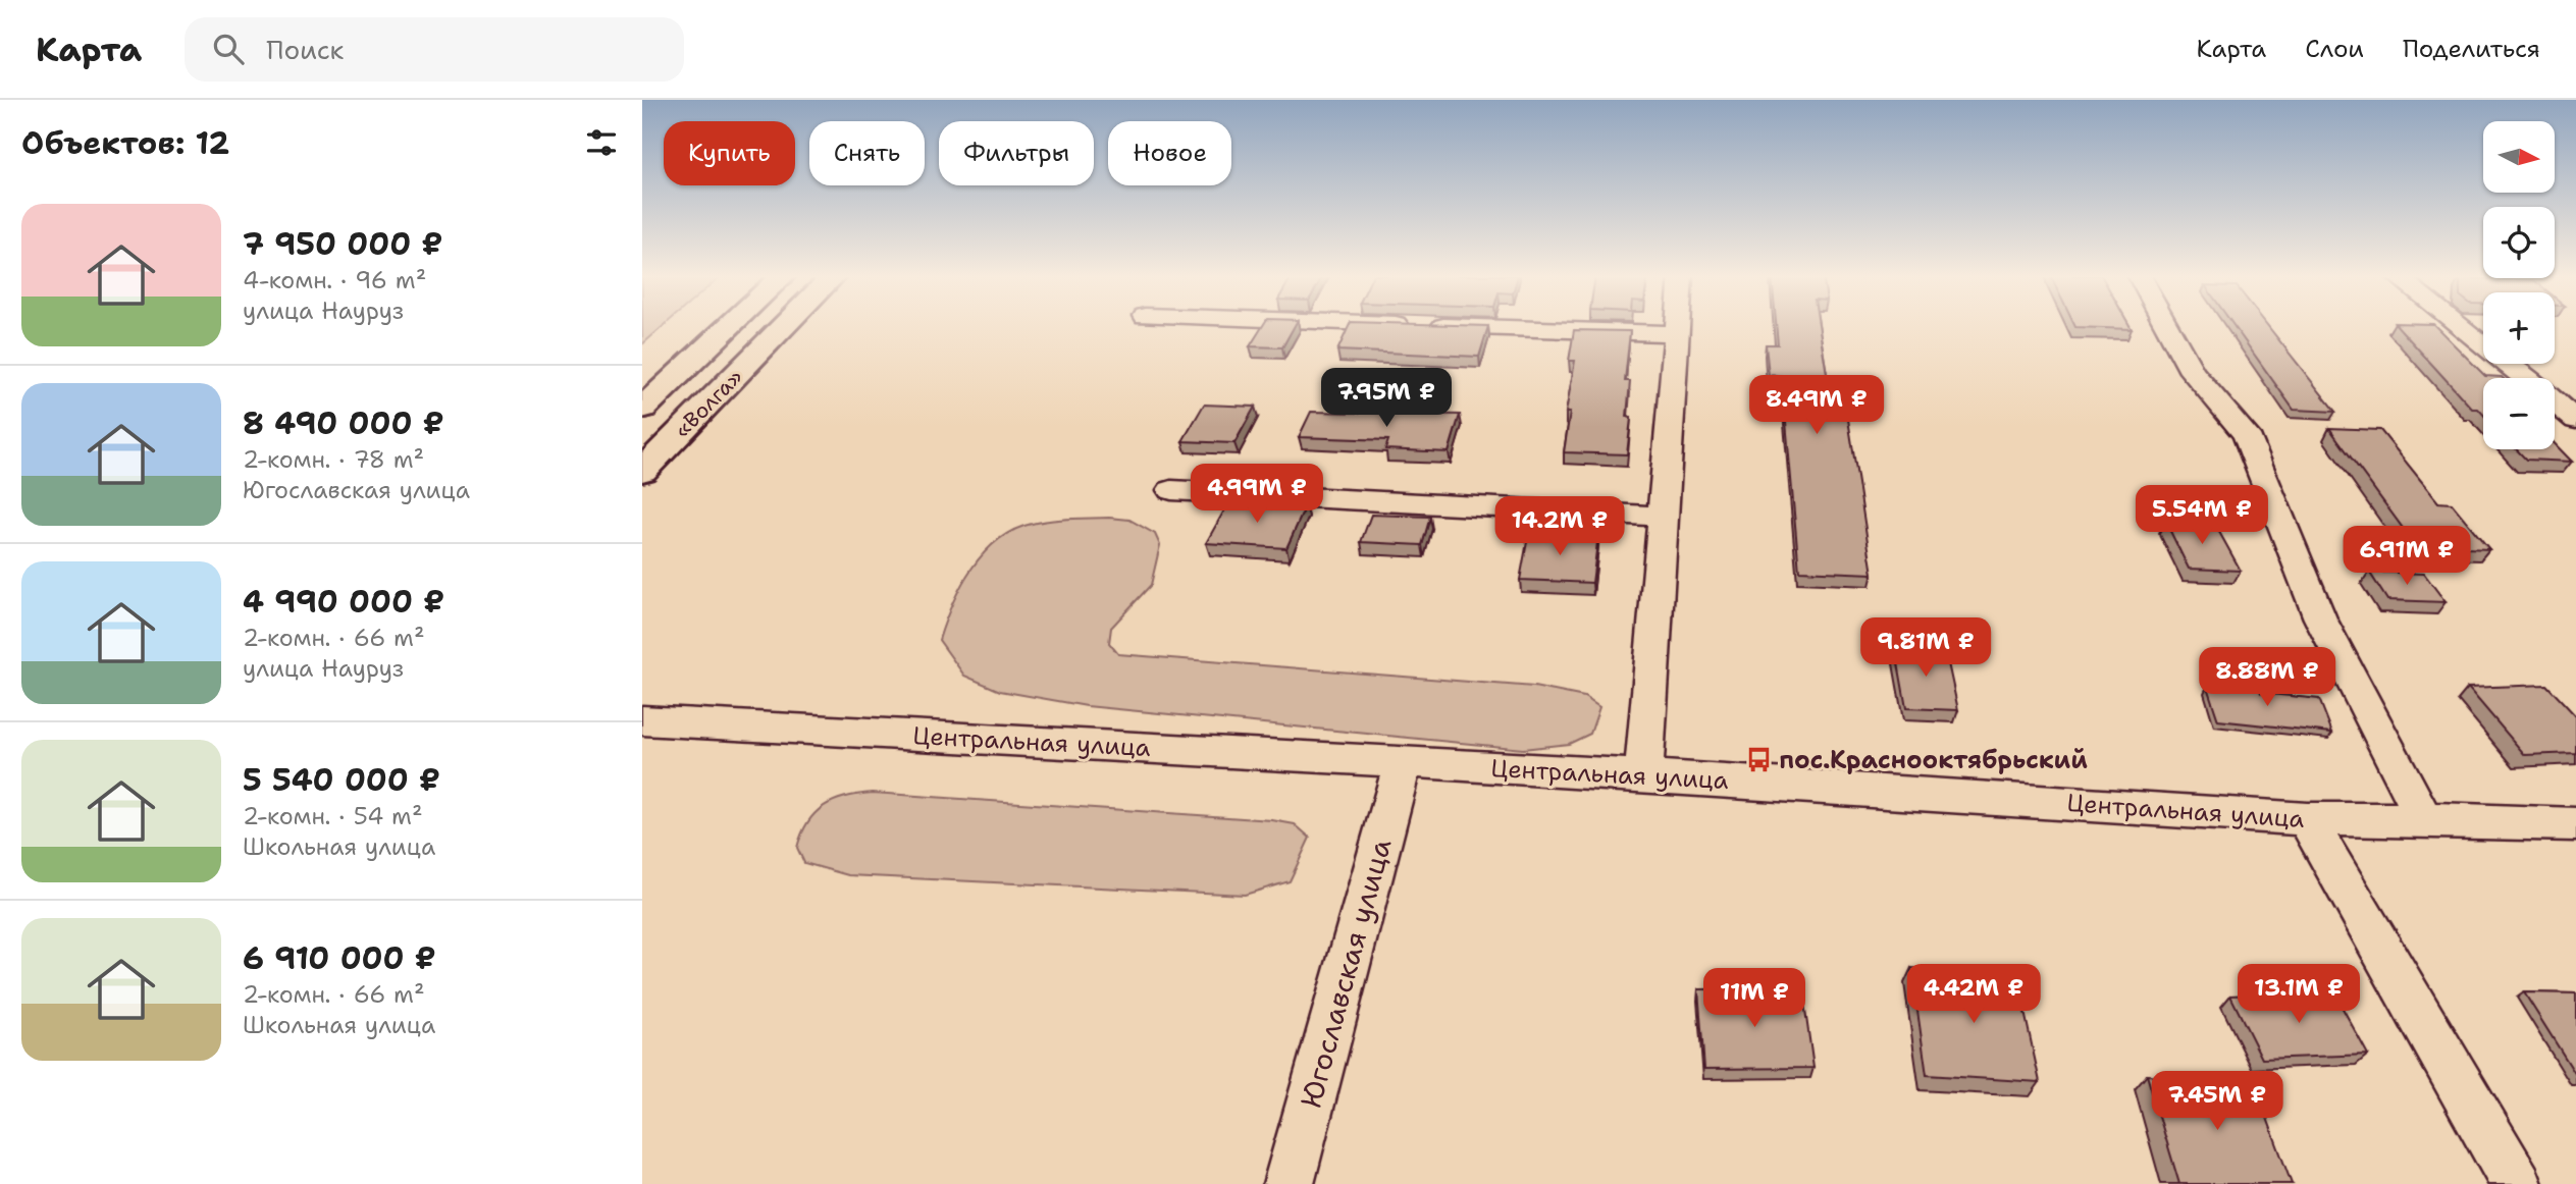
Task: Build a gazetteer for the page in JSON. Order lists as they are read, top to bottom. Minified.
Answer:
{"streets":{"highway":["«Волга»"],"street":["Центральная улица","Югославская улица"]},"crossings":[["Центральная улица","Югославская улица"]],"places":{"bus stop":["пос.Краснооктябрьский"]},"north":"right","page":{"header":"Карта","search":"Поиск","nav":["Карта","Слои","Поделиться"],"heading":"Объектов: 12","map_buttons":["+","−"],"chip":["Купить","Снять","Фильтры","Новое"],"list":[{"name":"7 950 000 ₽","note":"4-комн. · 96 m² · улица Науруз"},{"name":"8 490 000 ₽","note":"2-комн. · 78 m² · Югославская улица"},{"name":"4 990 000 ₽","note":"2-комн. · 66 m² · улица Науруз"},{"name":"5 540 000 ₽","note":"2-комн. · 54 m² · Школьная улица"},{"name":"6 910 000 ₽","note":"2-комн. · 66 m² · Школьная улица"}],"price":["7.95M ₽","8.49M ₽","4.99M ₽","5.54M ₽","14.2M ₽","6.91M ₽","9.81M ₽","8.88M ₽","4.42M ₽","13.1M ₽","11M ₽","7.45M ₽"]}}
